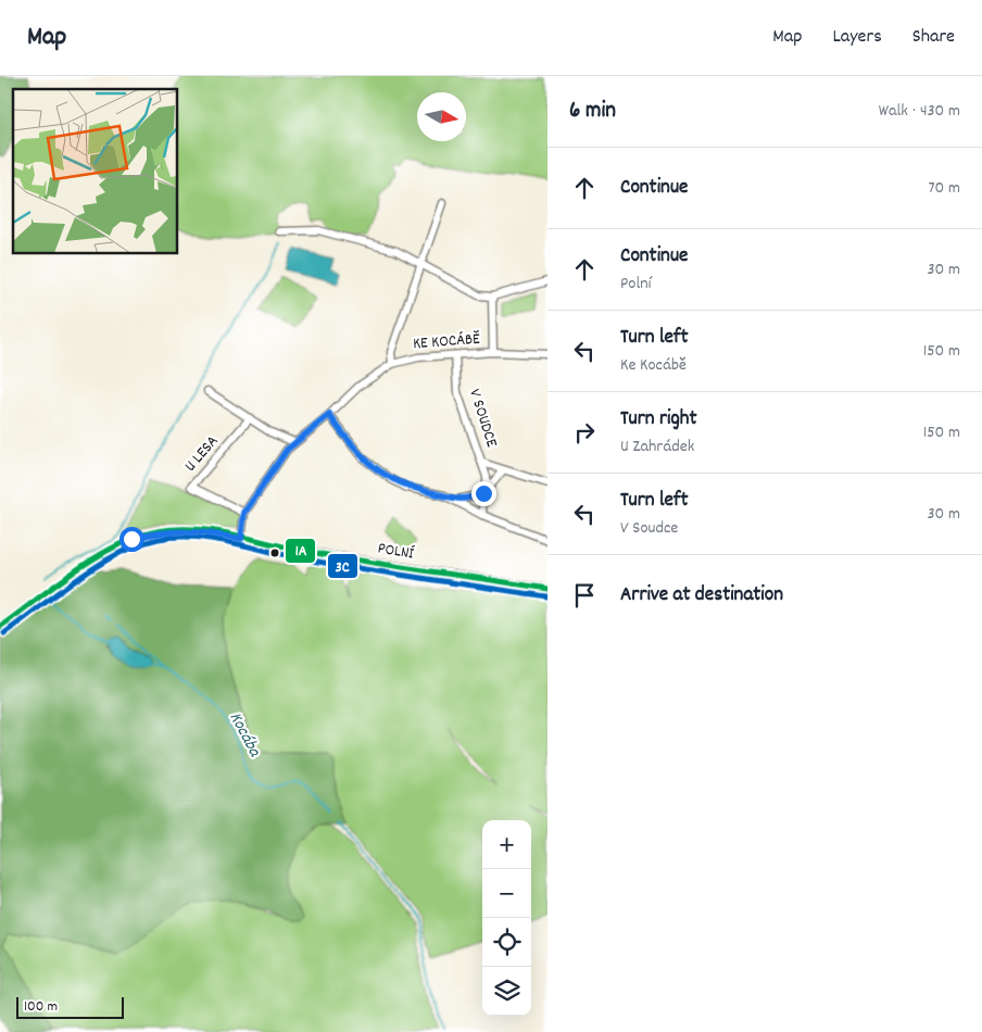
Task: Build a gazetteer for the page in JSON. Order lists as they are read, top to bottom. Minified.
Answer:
{"streets":{"street":["KE KOCÁBĚ","V SOUDCE","U LESA","POLNÍ"]},"crossings":[["KE KOCÁBĚ","V SOUDCE"],["KE KOCÁBĚ","U LESA"],["KE KOCÁBĚ","POLNÍ"]],"water":["Kocába"],"lines":["transit line 1A","transit line 3C"],"scale_bar":"100 m","north":"right","page":{"header":"Map","nav":["Map","Layers","Share"],"heading":["6 min","Walk · 430 m"],"list":[["Continue","70 m"],["Continue","Polní","30 m"],["Turn left","Ke Kocábě","150 m"],["Turn right","U Zahrádek","150 m"],["Turn left","V Soudce","30 m"],"Arrive at destination"],"map_buttons":["+","−"],"scale":"100 m"}}
